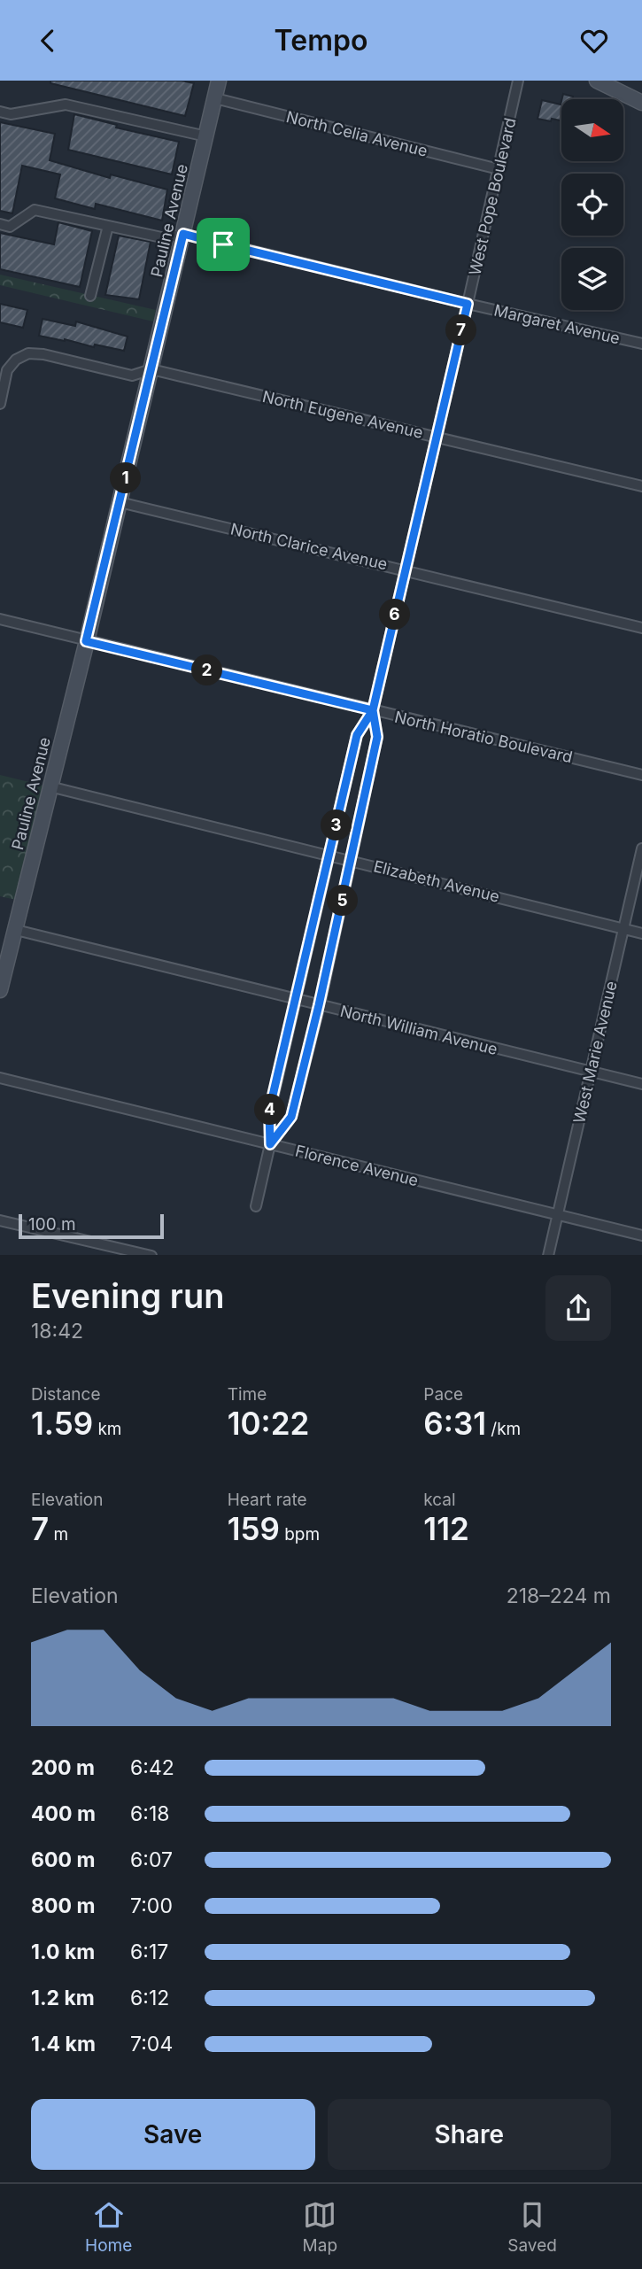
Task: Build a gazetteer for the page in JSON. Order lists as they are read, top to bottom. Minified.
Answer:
{"streets":{"street":["North Celia Avenue","West Pope Boulevard","Pauline Avenue","Margaret Avenue","North Eugene Avenue","North Clarice Avenue","North Horatio Boulevard","Elizabeth Avenue","North William Avenue","West Marie Avenue","Florence Avenue"]},"crossings":[["North Celia Avenue","West Pope Boulevard"],["North Celia Avenue","Pauline Avenue"],["West Pope Boulevard","Margaret Avenue"],["West Pope Boulevard","North Eugene Avenue"],["West Pope Boulevard","North Clarice Avenue"],["West Pope Boulevard","North Horatio Boulevard"],["West Pope Boulevard","Elizabeth Avenue"],["West Pope Boulevard","North William Avenue"],["West Pope Boulevard","Florence Avenue"],["Pauline Avenue","Margaret Avenue"],["Pauline Avenue","North Eugene Avenue"],["Pauline Avenue","North Clarice Avenue"],["Pauline Avenue","North Horatio Boulevard"],["Pauline Avenue","Elizabeth Avenue"],["Pauline Avenue","North William Avenue"],["Elizabeth Avenue","West Marie Avenue"],["North William Avenue","West Marie Avenue"],["West Marie Avenue","Florence Avenue"]],"scale_bar":"100 m","north":"right","page":{"header":"Tempo","pins":["7","1","6","2","3","5","4"],"scale":"100 m","heading":["Evening run","18:42"],"stats":[["Distance","1.59 km"],["Time","10:22"],["Pace","6:31 /km"],["Elevation","7 m"],["Heart rate","159 bpm"],["kcal","112"]],"chart":["Elevation","218–224 m"],"list":[{"name":"200 m","note":"6:42"},{"name":"400 m","note":"6:18"},{"name":"600 m","note":"6:07"},{"name":"800 m","note":"7:00"},{"name":"1.0 km","note":"6:17"},{"name":"1.2 km","note":"6:12"},{"name":"1.4 km","note":"7:04"}],"buttons":["Save","Share"],"tabs":["Home","Map","Saved"]}}
